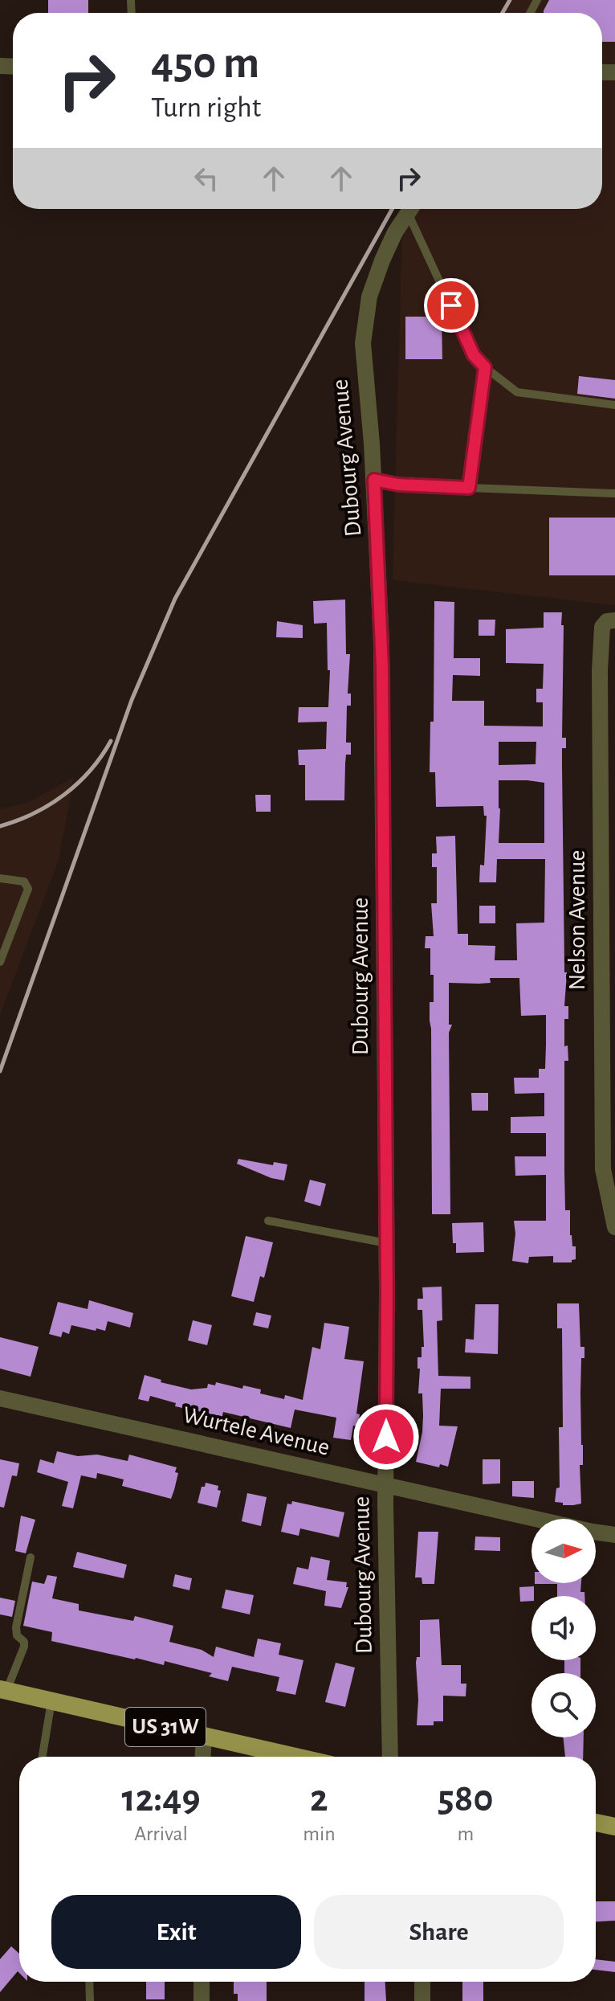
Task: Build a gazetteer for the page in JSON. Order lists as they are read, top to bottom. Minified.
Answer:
{"streets":{"main road":["US 31W"],"street":["Dubourg Avenue","Nelson Avenue","Wurtele Avenue"]},"crossings":[["Dubourg Avenue","Wurtele Avenue"]],"north":"right","page":{"turn":["450 m","Turn right"],"eta":["12:49","Arrival","2","min","580","m"],"buttons":["Exit","Share"]}}
